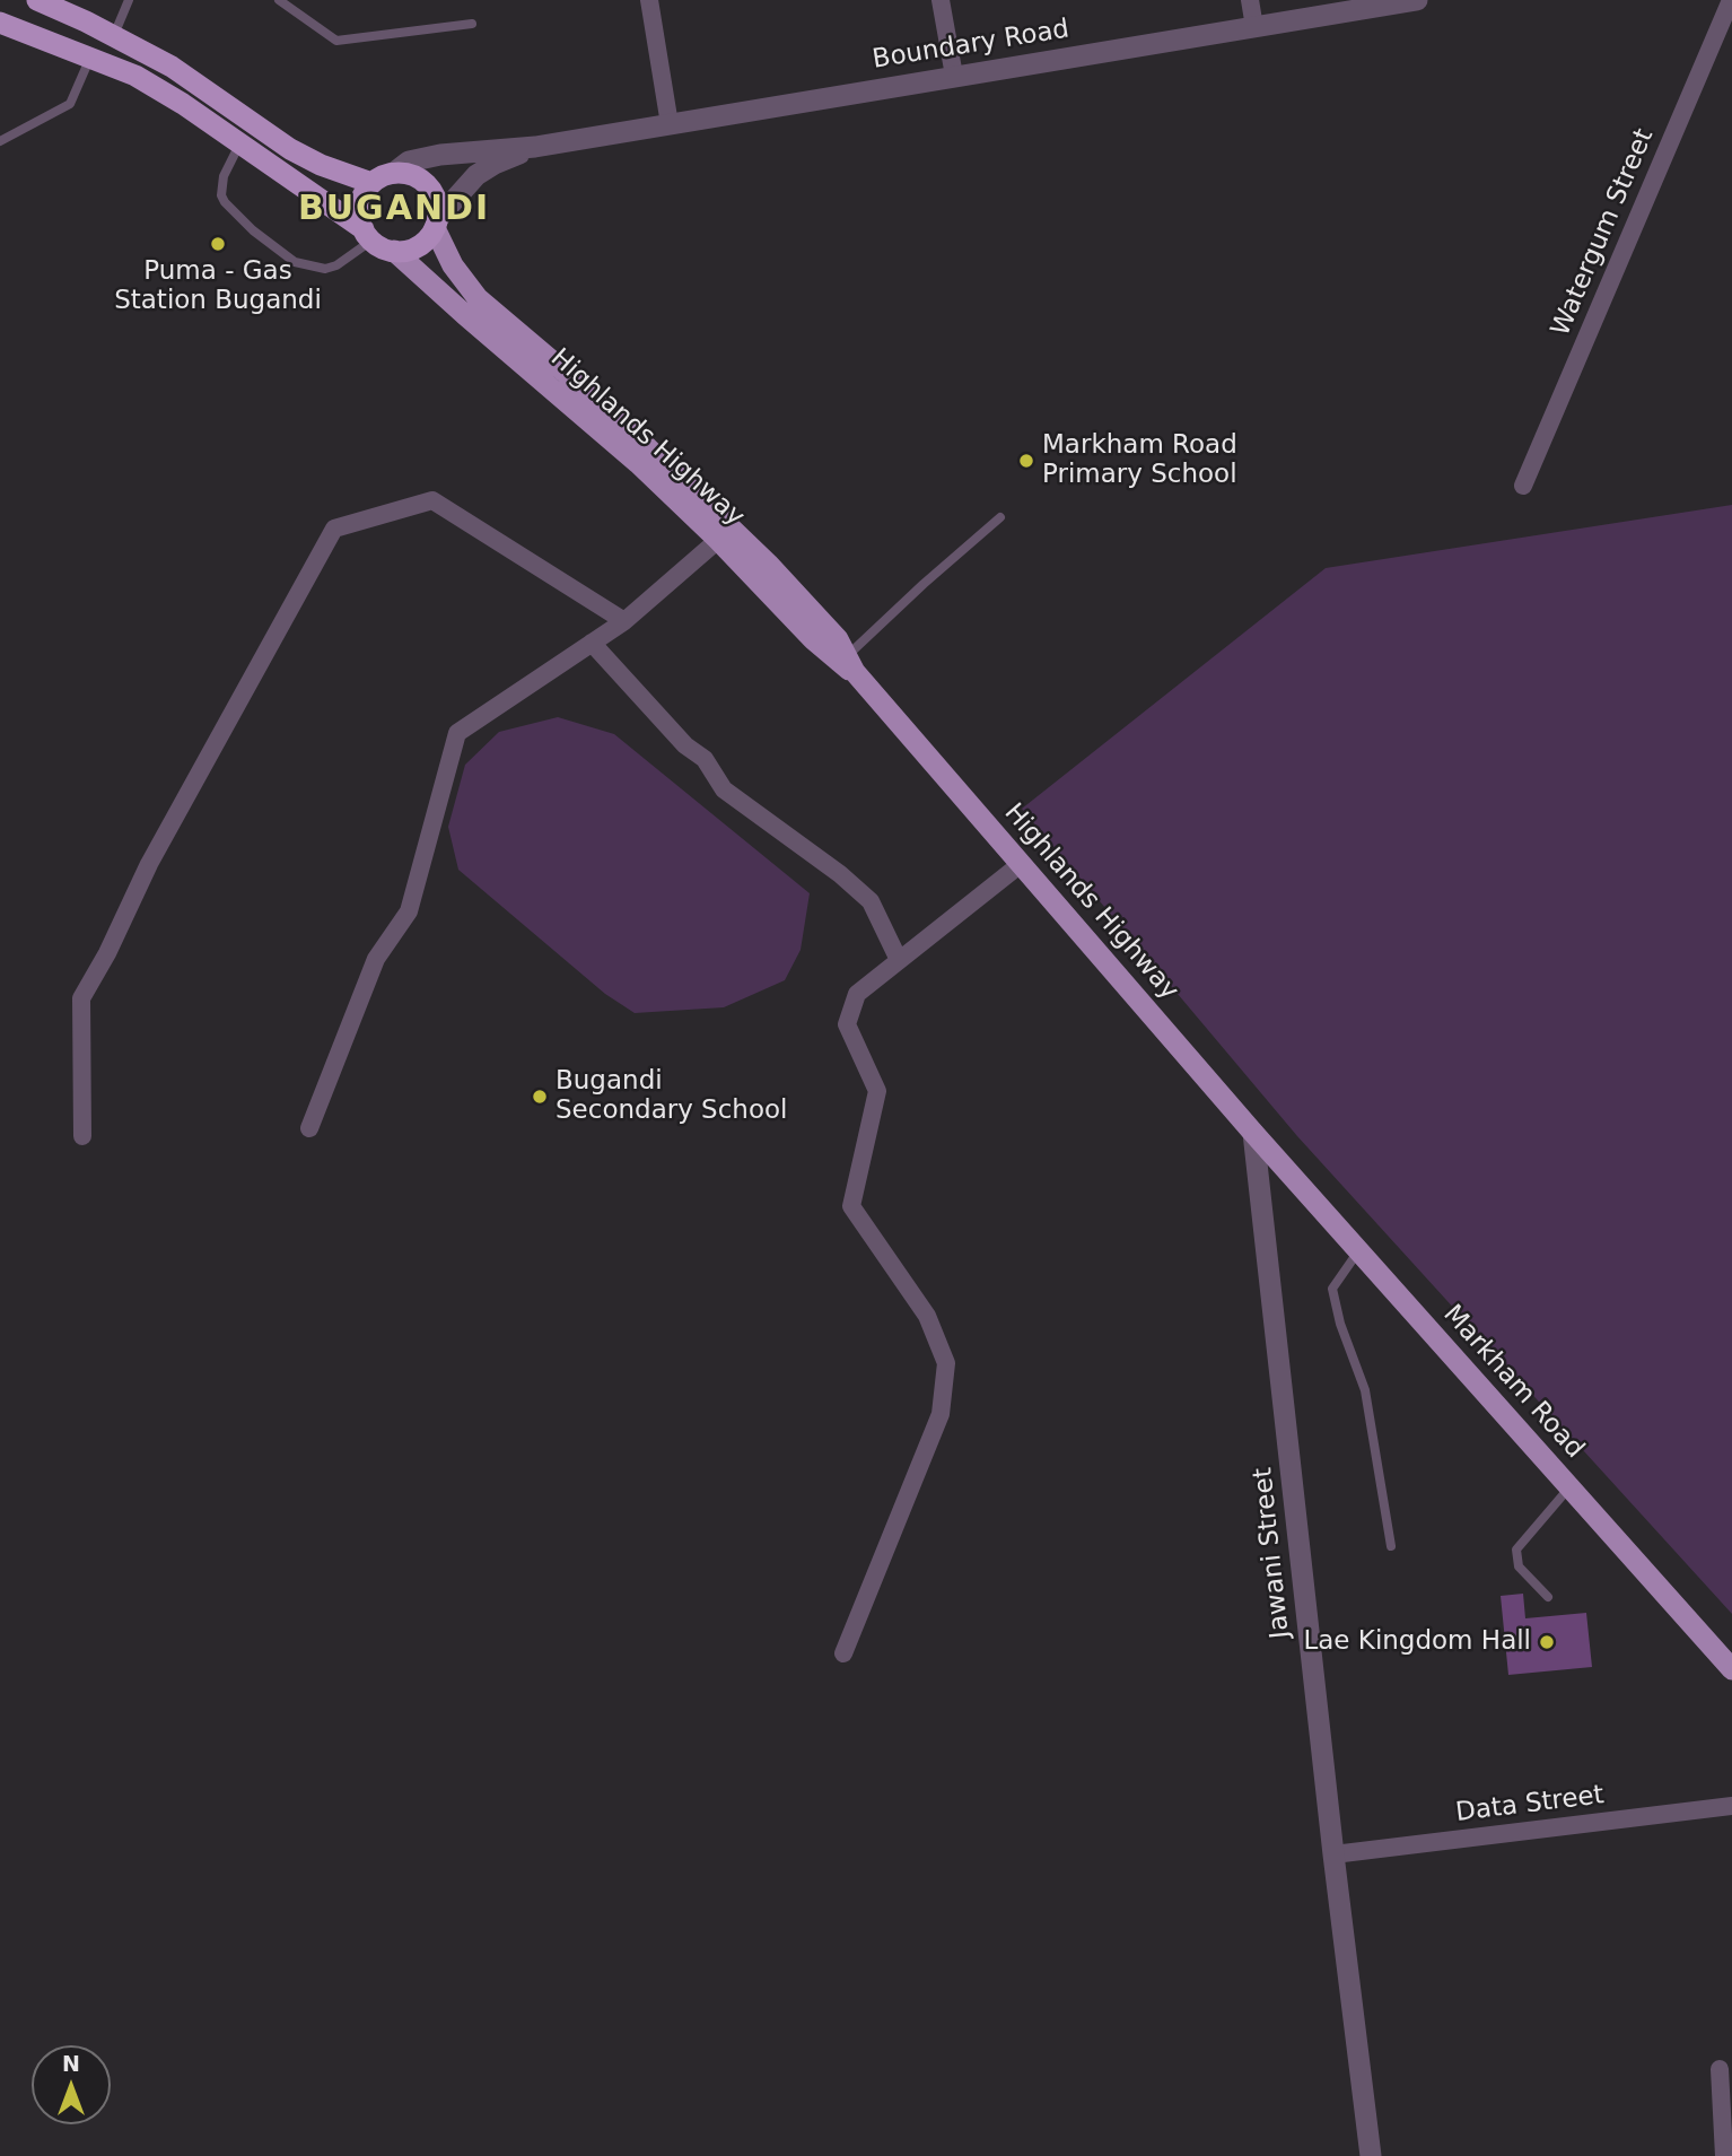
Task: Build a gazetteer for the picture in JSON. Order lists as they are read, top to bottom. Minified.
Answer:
{"streets":{"highway":["Highlands Highway"],"main road":["Markham Road"],"street":["Boundary Road","Watergum Street","Jawani Street","Data Street"]},"crossings":[["Highlands Highway","Markham Road"],["Highlands Highway","Jawani Street"],["Markham Road","Jawani Street"],["Jawani Street","Data Street"]],"districts":["BUGANDI"],"places":["Puma - Gas Station Bugandi","Markham Road Primary School","Bugandi Secondary School","Lae Kingdom Hall"],"north":"top"}
